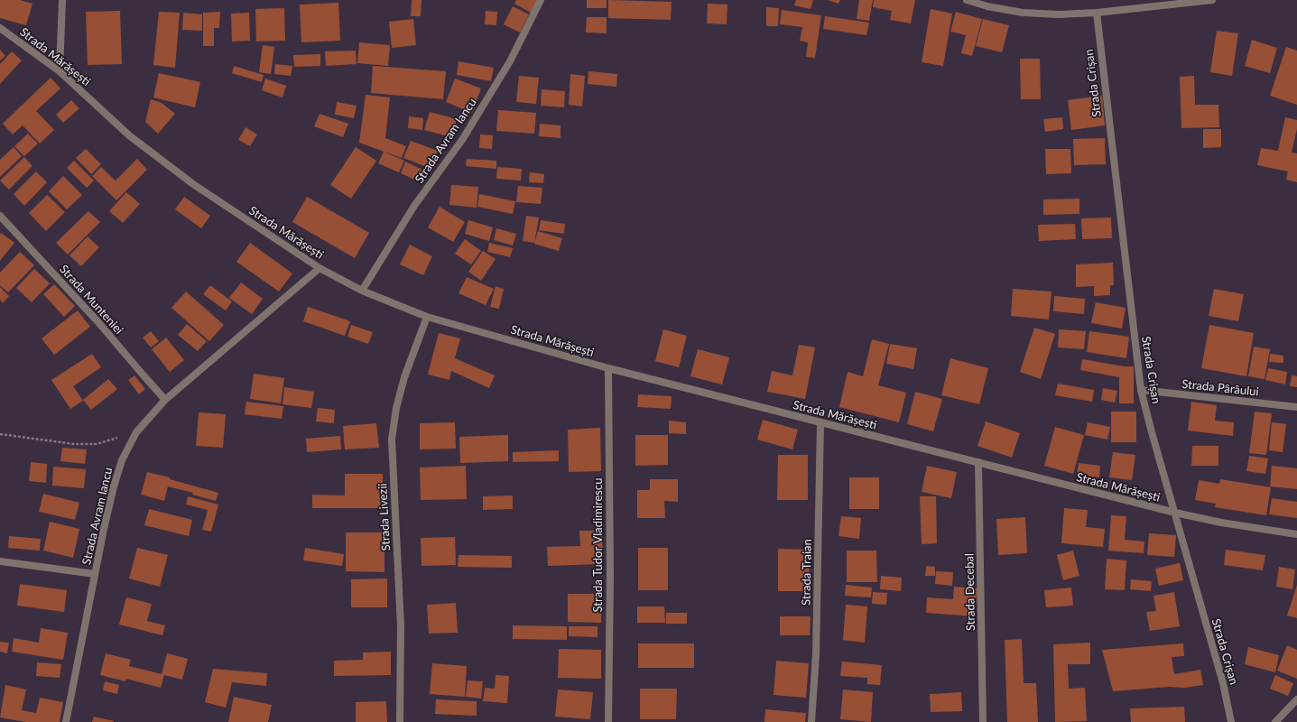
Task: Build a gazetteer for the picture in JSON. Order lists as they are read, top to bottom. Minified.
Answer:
{"streets":{"street":["Strada Mărășești","Strada Crișan","Strada Avram Iancu","Strada Munteniei","Strada Pârâului","Strada Livezii","Strada Tudor Vladimirescu","Strada Traian","Strada Decebal"]},"crossings":[["Strada Mărășești","Strada Crișan"],["Strada Mărășești","Strada Avram Iancu"],["Strada Mărășești","Strada Livezii"],["Strada Mărășești","Strada Tudor Vladimirescu"],["Strada Mărășești","Strada Traian"],["Strada Mărășești","Strada Decebal"],["Strada Crișan","Strada Pârâului"],["Strada Avram Iancu","Strada Munteniei"]]}
